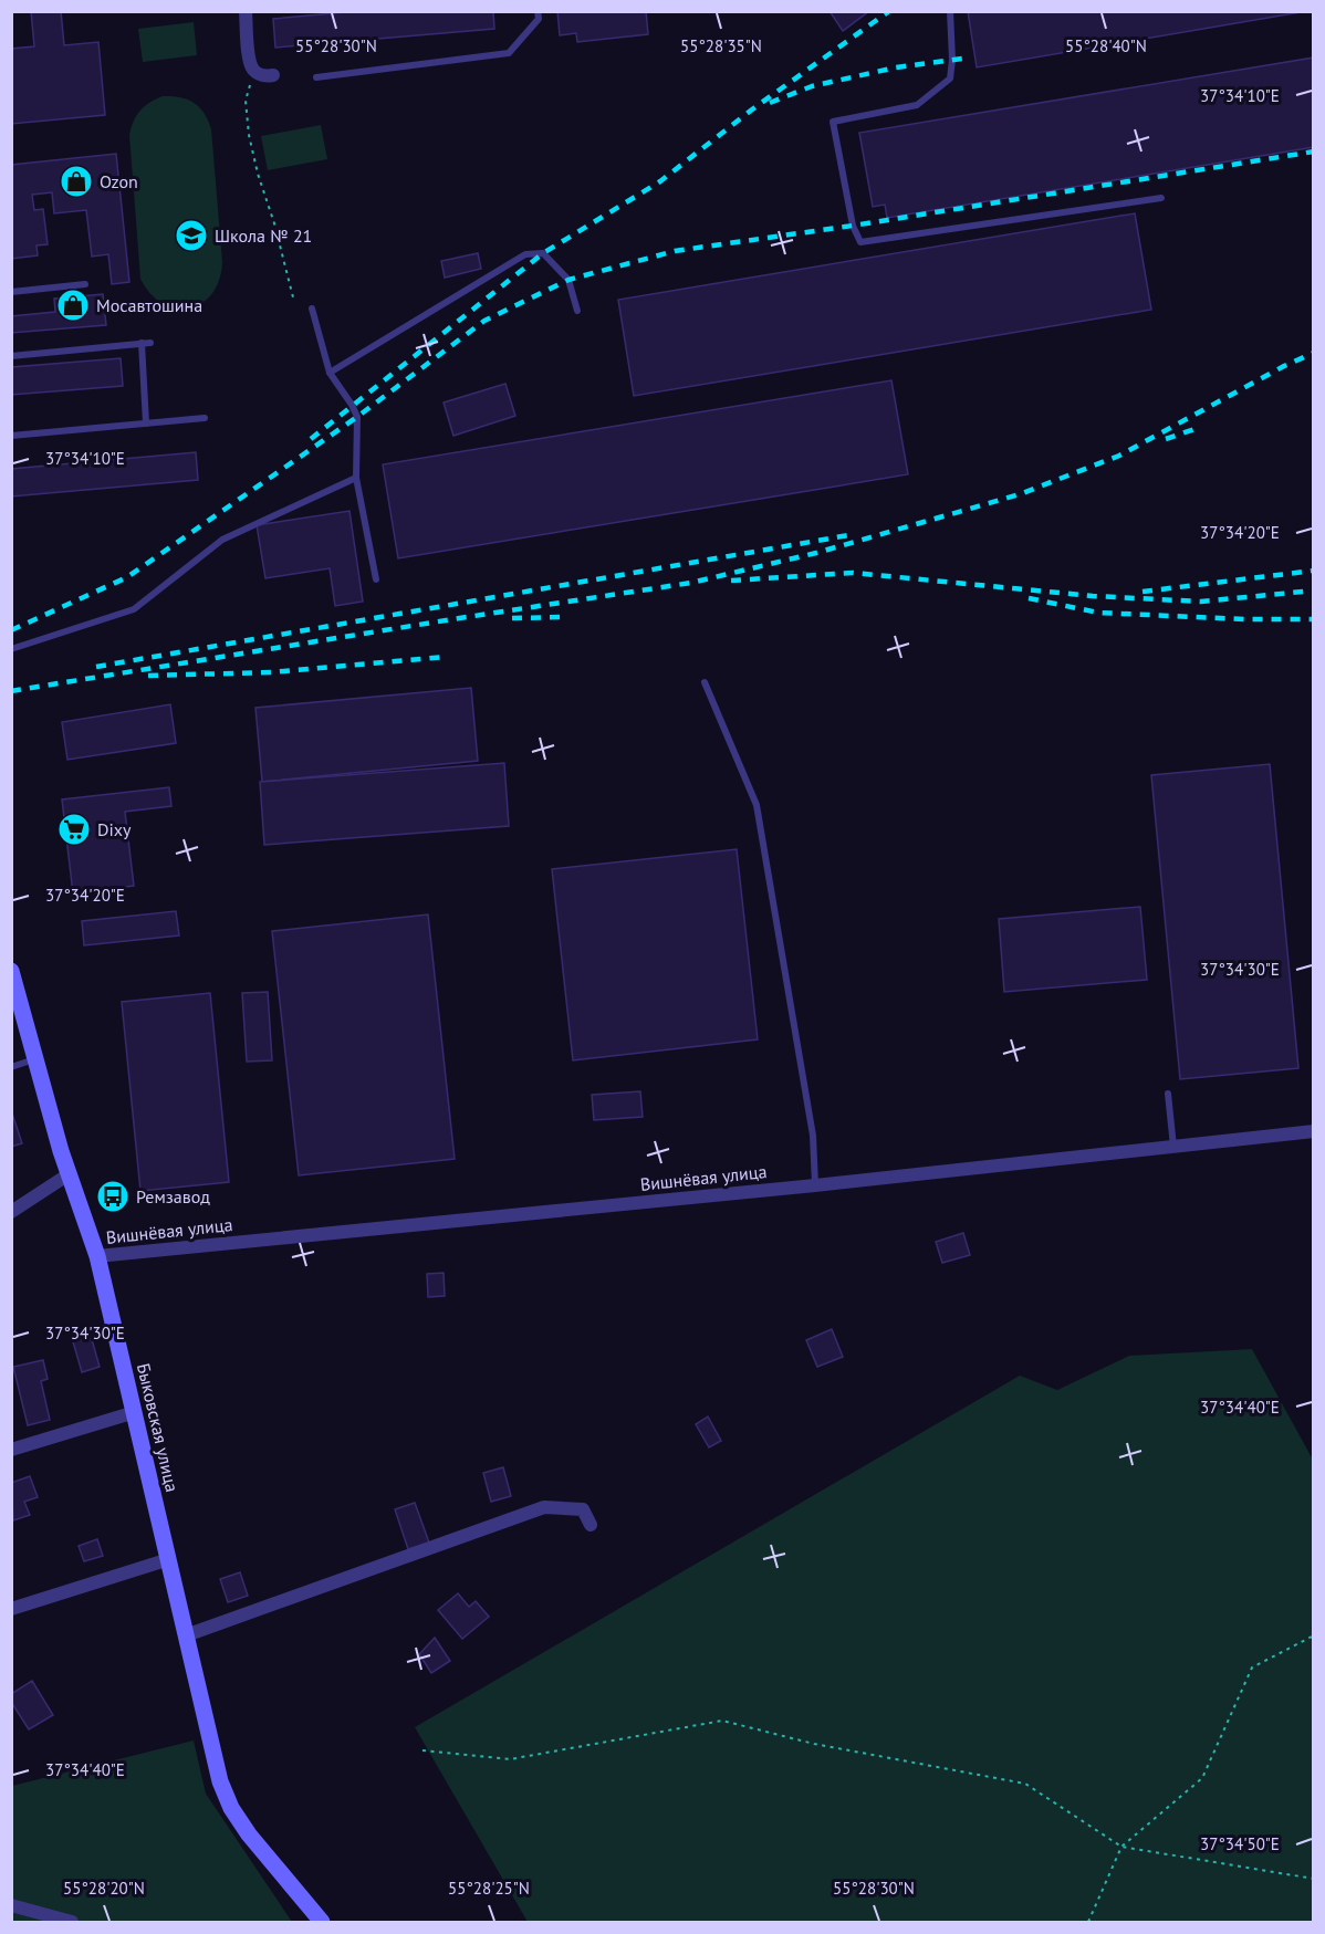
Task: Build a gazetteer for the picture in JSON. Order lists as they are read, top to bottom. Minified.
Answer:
{"streets":{"street":["Вишнёвая улица","Быковская улица"]},"crossings":[["Вишнёвая улица","Быковская улица"]],"places":{"shop":["Ozon","Мосавтошина"],"school or university":["Школа № 21"],"supermarket":["Dixy"],"bus stop":["Ремзавод"]},"coordinates":["55°28'30\"N","55°28'35\"N","55°28'40\"N","37°34'10\"E","37°34'20\"E","37°34'30\"E","37°34'40\"E","37°34'50\"E","55°28'20\"N","55°28'25\"N"]}
